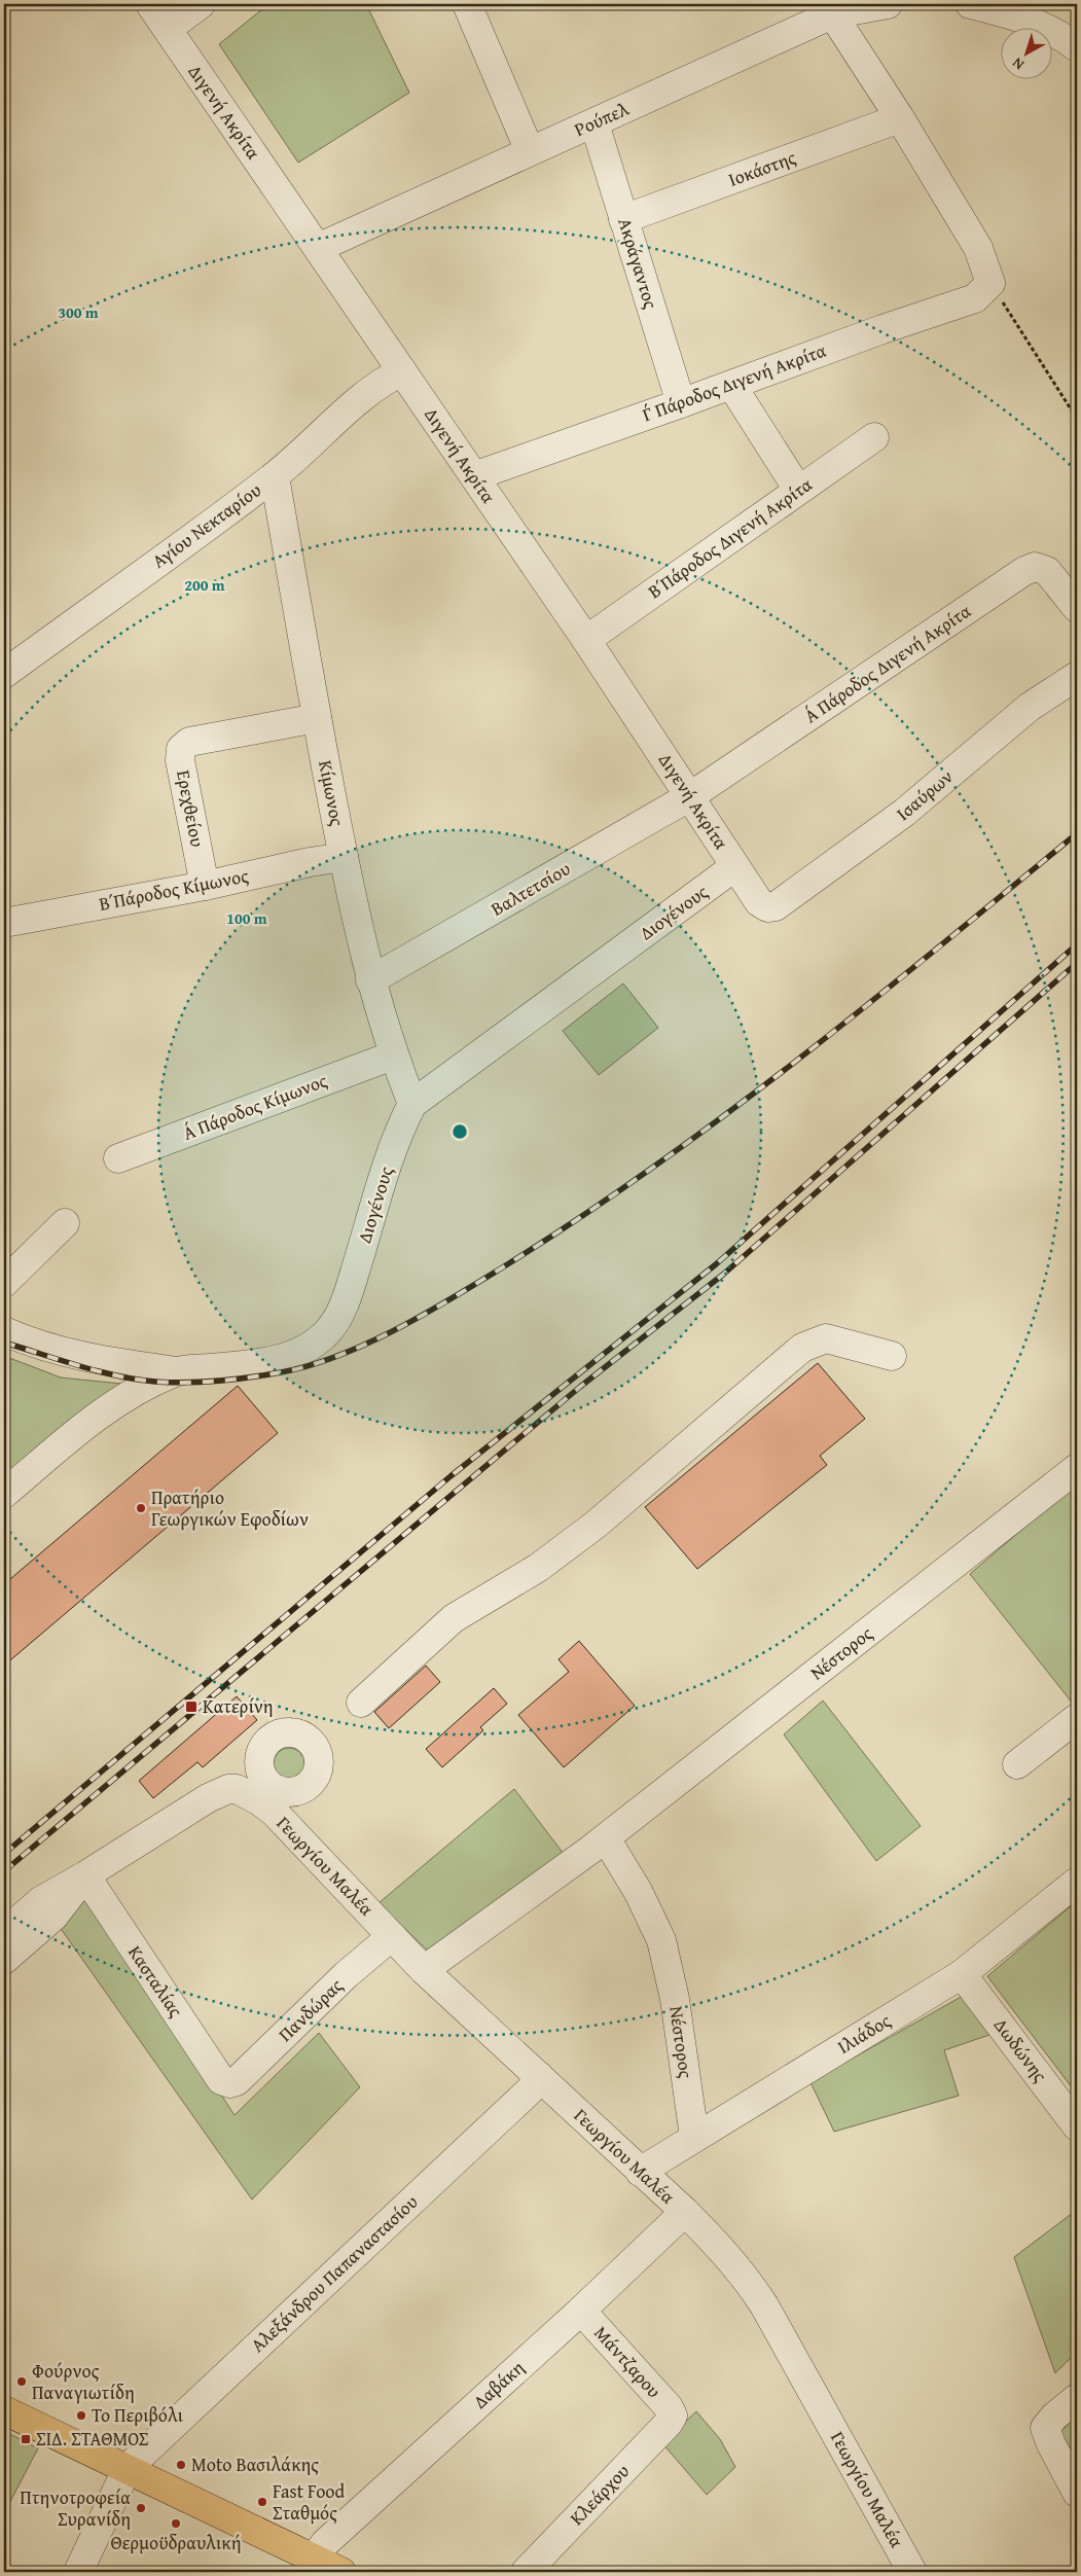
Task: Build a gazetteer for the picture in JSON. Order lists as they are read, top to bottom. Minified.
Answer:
{"streets":{"street":["Διγενή Ακρίτα","Ρούπελ","Ιοκάστης","Ακράγαντος","Γ΄ Πάροδος Διγενή Ακρίτα","Αγίου Νεκταρίου","Β΄ Πάροδος Διγενή Ακρίτα","Α΄ Πάροδος Διγενή Ακρίτα","Κίμωνος","Ισαύρων","Ερεχθείου","Βαλτετσίου","Β΄ Πάροδος Κίμωνος","Διογένους","Α΄ Πάροδος Κίμωνος","Νέστορος","Γεωργίου Μαλέα","Κασταλίας","Πανδώρας","Ιλιάδος","Δωδώνης","Αλεξάνδρου Παπαναστασίου","Μάντζαρου","Δαβάκη","Κλεάρχου"]},"crossings":[["Διγενή Ακρίτα","Ρούπελ"],["Διγενή Ακρίτα","Γ΄ Πάροδος Διγενή Ακρίτα"],["Διγενή Ακρίτα","Αγίου Νεκταρίου"],["Διγενή Ακρίτα","Β΄ Πάροδος Διγενή Ακρίτα"],["Διγενή Ακρίτα","Α΄ Πάροδος Διγενή Ακρίτα"],["Διγενή Ακρίτα","Ισαύρων"],["Διγενή Ακρίτα","Βαλτετσίου"],["Διγενή Ακρίτα","Διογένους"],["Ρούπελ","Ακράγαντος"],["Ιοκάστης","Ακράγαντος"],["Ακράγαντος","Γ΄ Πάροδος Διγενή Ακρίτα"],["Αγίου Νεκταρίου","Κίμωνος"],["Α΄ Πάροδος Διγενή Ακρίτα","Βαλτετσίου"],["Κίμωνος","Ερεχθείου"],["Κίμωνος","Βαλτετσίου"],["Κίμωνος","Β΄ Πάροδος Κίμωνος"],["Κίμωνος","Διογένους"],["Κίμωνος","Α΄ Πάροδος Κίμωνος"],["Ερεχθείου","Β΄ Πάροδος Κίμωνος"],["Νέστορος","Γεωργίου Μαλέα"],["Νέστορος","Ιλιάδος"],["Γεωργίου Μαλέα","Κασταλίας"],["Γεωργίου Μαλέα","Πανδώρας"],["Γεωργίου Μαλέα","Ιλιάδος"],["Γεωργίου Μαλέα","Αλεξάνδρου Παπαναστασίου"],["Γεωργίου Μαλέα","Δαβάκη"],["Κασταλίας","Πανδώρας"],["Ιλιάδος","Δωδώνης"],["Μάντζαρου","Δαβάκη"],["Μάντζαρου","Κλεάρχου"]],"places":{"other":["Πρατήριο Γεωργικών Εφοδίων","Φούρνος Παναγιωτίδη","Το Περιβόλι","Moto Bασιλάκης","Fast Food Σταθμός","Πτηνοτροφεία Συρανίδη","Θερμοϋδραυλική"],"transit":["Κατερίνη","ΣΙΔ. ΣΤΑΘΜΟΣ"]},"north":"bottom left","rings":["300 m","200 m","100 m"]}
